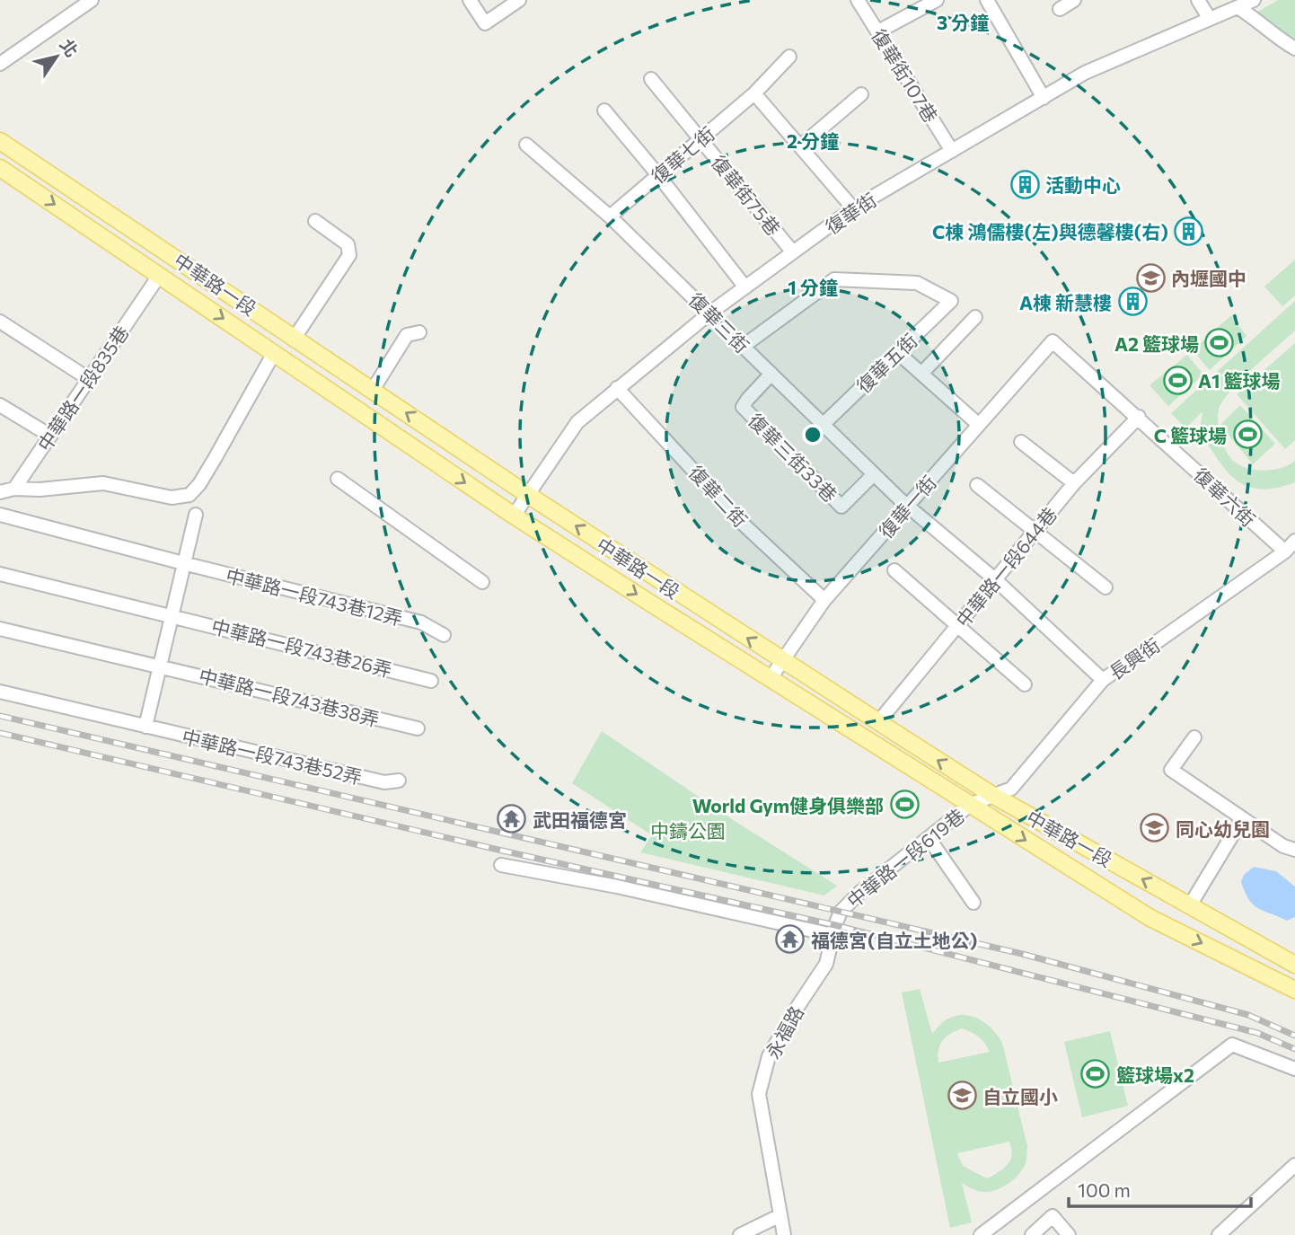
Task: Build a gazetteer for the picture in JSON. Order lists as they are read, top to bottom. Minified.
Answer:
{"streets":{"main road":["中華路一段"],"street":["復華街107巷","復華七街","復華街75巷","復華街","復華三街","復華五街","中華路一段835巷","復華三街33巷","復華二街","復華六街","復華一街","中華路一段644巷","中華路一段743巷12弄","中華路一段743巷26弄","長興街","中華路一段743巷38弄","中華路一段743巷52弄","中華路一段619巷","永福路"]},"crossings":[["復華街107巷","復華街"],["復華七街","復華街75巷"],["復華七街","復華三街"],["復華街75巷","復華街"],["復華街","中華路一段"],["復華街","復華三街"],["復華街","復華二街"],["中華路一段","中華路一段835巷"],["中華路一段","復華一街"],["中華路一段","中華路一段644巷"],["中華路一段","長興街"],["中華路一段","中華路一段619巷"],["復華三街","復華五街"],["復華三街","復華三街33巷"],["復華三街","復華一街"],["復華三街","中華路一段644巷"],["復華三街","長興街"],["復華二街","復華一街"],["復華六街","復華一街"],["復華六街","中華路一段644巷"],["復華六街","長興街"],["長興街","中華路一段619巷"],["中華路一段619巷","永福路"]],"parks":["中鑄公園"],"places":{"building":["活動中心","C棟 鴻儒樓(左)與德馨樓(右)","A棟 新慧樓"],"school or university":["內壢國中","同心幼兒園","自立國小"],"sports":["A2 籃球場","A1 籃球場","C 籃球場","World Gym健身俱樂部","籃球場x2"],"temple":["武田福德宮","福德宮(自立土地公)"]},"scale_bar":"100 m","north":"top right","rings":["3 分鐘","2 分鐘","1 分鐘"]}
